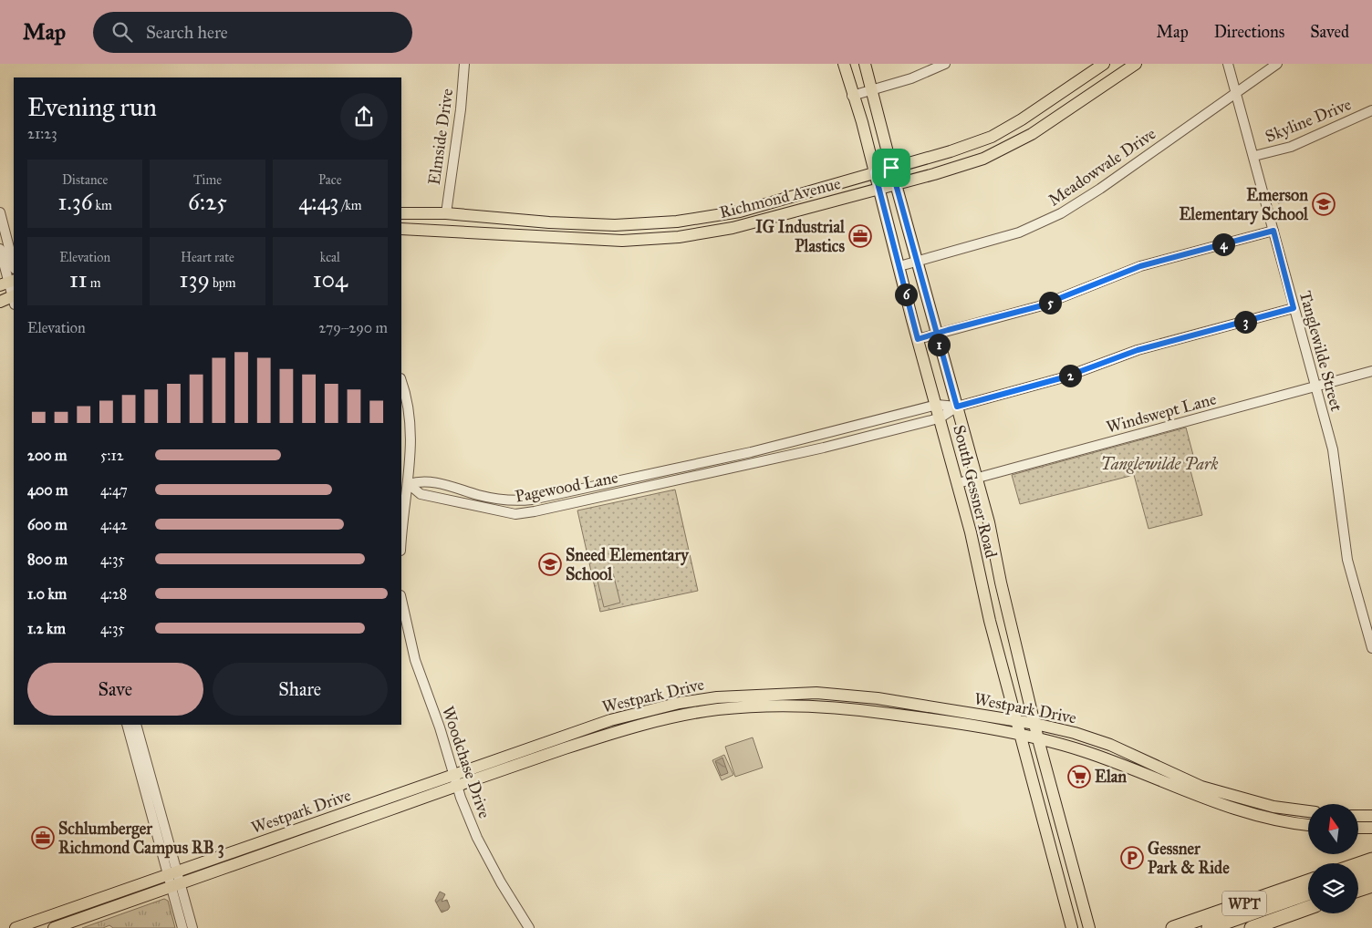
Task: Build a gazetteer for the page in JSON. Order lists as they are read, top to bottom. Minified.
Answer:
{"streets":{"highway":["WPT"],"main road":["Richmond Avenue","South Gessner Road","Westpark Drive"],"street":["Skyline Drive","Elmside Drive","Meadowvale Drive","Tanglewilde Street","Windswept Lane","Pagewood Lane","Woodchase Drive"]},"crossings":[["Skyline Drive","Tanglewilde Street"],["Elmside Drive","Richmond Avenue"],["Meadowvale Drive","Tanglewilde Street"],["Meadowvale Drive","South Gessner Road"],["Richmond Avenue","South Gessner Road"],["Tanglewilde Street","Windswept Lane"],["Tanglewilde Street","Pagewood Lane"],["Windswept Lane","South Gessner Road"],["Pagewood Lane","South Gessner Road"],["South Gessner Road","Westpark Drive"],["Westpark Drive","Woodchase Drive"]],"parks":["Tanglewilde Park"],"places":{"school or university":["Emerson Elementary School","Sneed Elementary School"],"office":["IG Industrial Plastics","Schlumberger Richmond Campus RB 3"],"supermarket":["Elan"],"parking":["Gessner Park & Ride"]},"north":"top","page":{"header":"Map","search":"Search here","nav":["Map","Directions","Saved"],"heading":["Evening run","21:23"],"stats":[["Distance","1.36 km"],["Time","6:25"],["Pace","4:43 /km"],["Elevation","11 m"],["Heart rate","139 bpm"],["kcal","104"]],"pins":["4","6","5","3","1","2"],"chart":["Elevation","279–290 m"],"list":[{"name":"200 m","note":"5:12"},{"name":"400 m","note":"4:47"},{"name":"600 m","note":"4:42"},{"name":"800 m","note":"4:35"},{"name":"1.0 km","note":"4:28"},{"name":"1.2 km","note":"4:35"}],"buttons":["Save","Share"]}}
